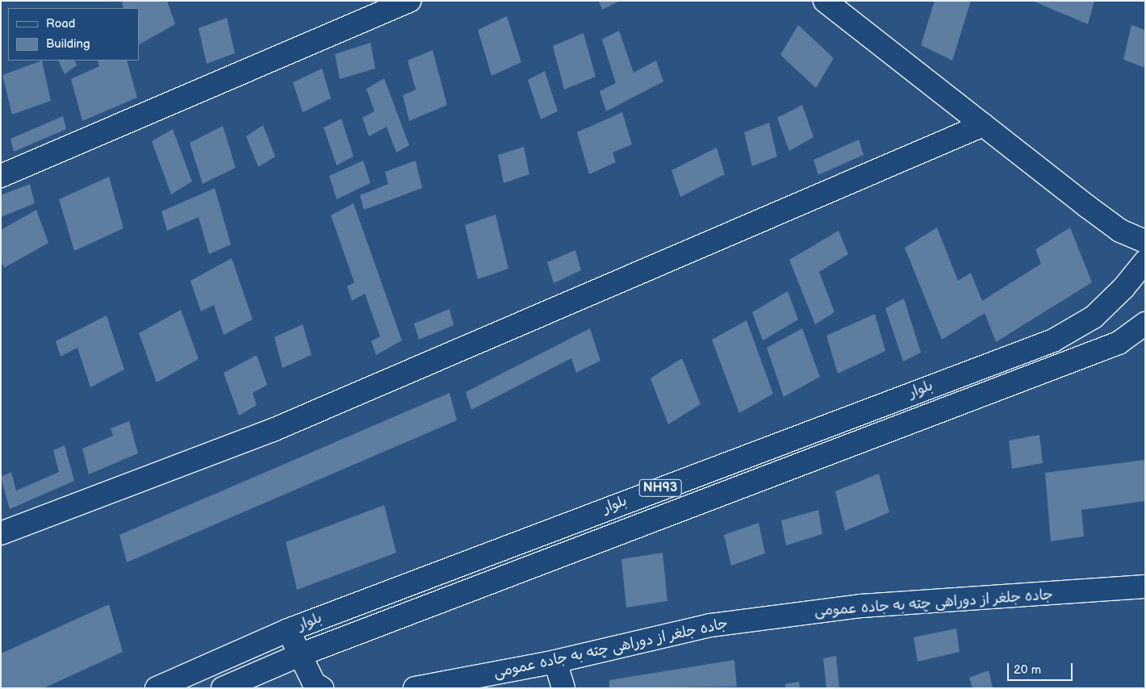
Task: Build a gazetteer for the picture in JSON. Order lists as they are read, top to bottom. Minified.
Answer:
{"streets":{"street":["بلوار","NH93","جاده جلغر از دوراهی چته به جاده عمومی"]},"legend":["Road","Building"],"scale_bar":"20 m"}
